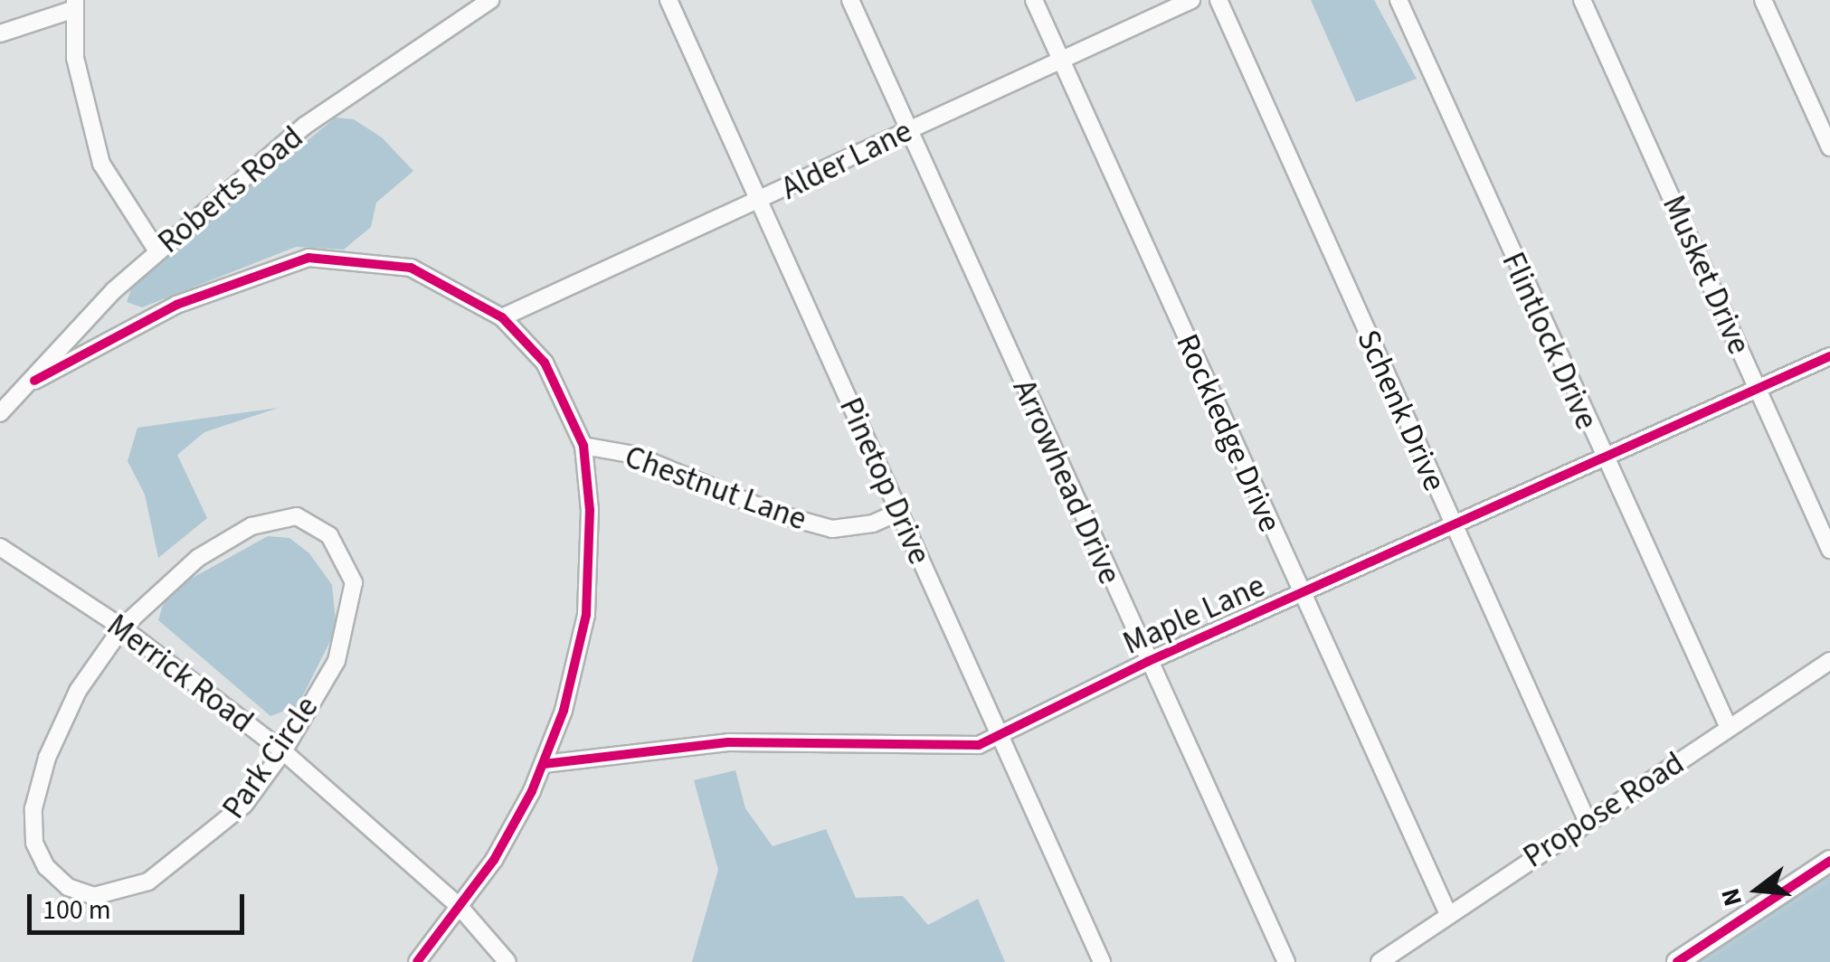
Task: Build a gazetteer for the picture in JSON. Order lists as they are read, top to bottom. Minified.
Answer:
{"streets":{"street":["Alder Lane","Roberts Road","Musket Drive","Flintlock Drive","Schenk Drive","Rockledge Drive","Pinetop Drive","Arrowhead Drive","Chestnut Lane","Maple Lane","Merrick Road","Park Circle","Propose Road"]},"crossings":[["Alder Lane","Rockledge Drive"],["Alder Lane","Pinetop Drive"],["Alder Lane","Arrowhead Drive"],["Musket Drive","Maple Lane"],["Flintlock Drive","Maple Lane"],["Flintlock Drive","Propose Road"],["Schenk Drive","Maple Lane"],["Schenk Drive","Propose Road"],["Rockledge Drive","Maple Lane"],["Rockledge Drive","Propose Road"],["Pinetop Drive","Chestnut Lane"],["Pinetop Drive","Maple Lane"],["Arrowhead Drive","Maple Lane"],["Merrick Road","Park Circle"]],"scale_bar":"100 m","north":"left"}
